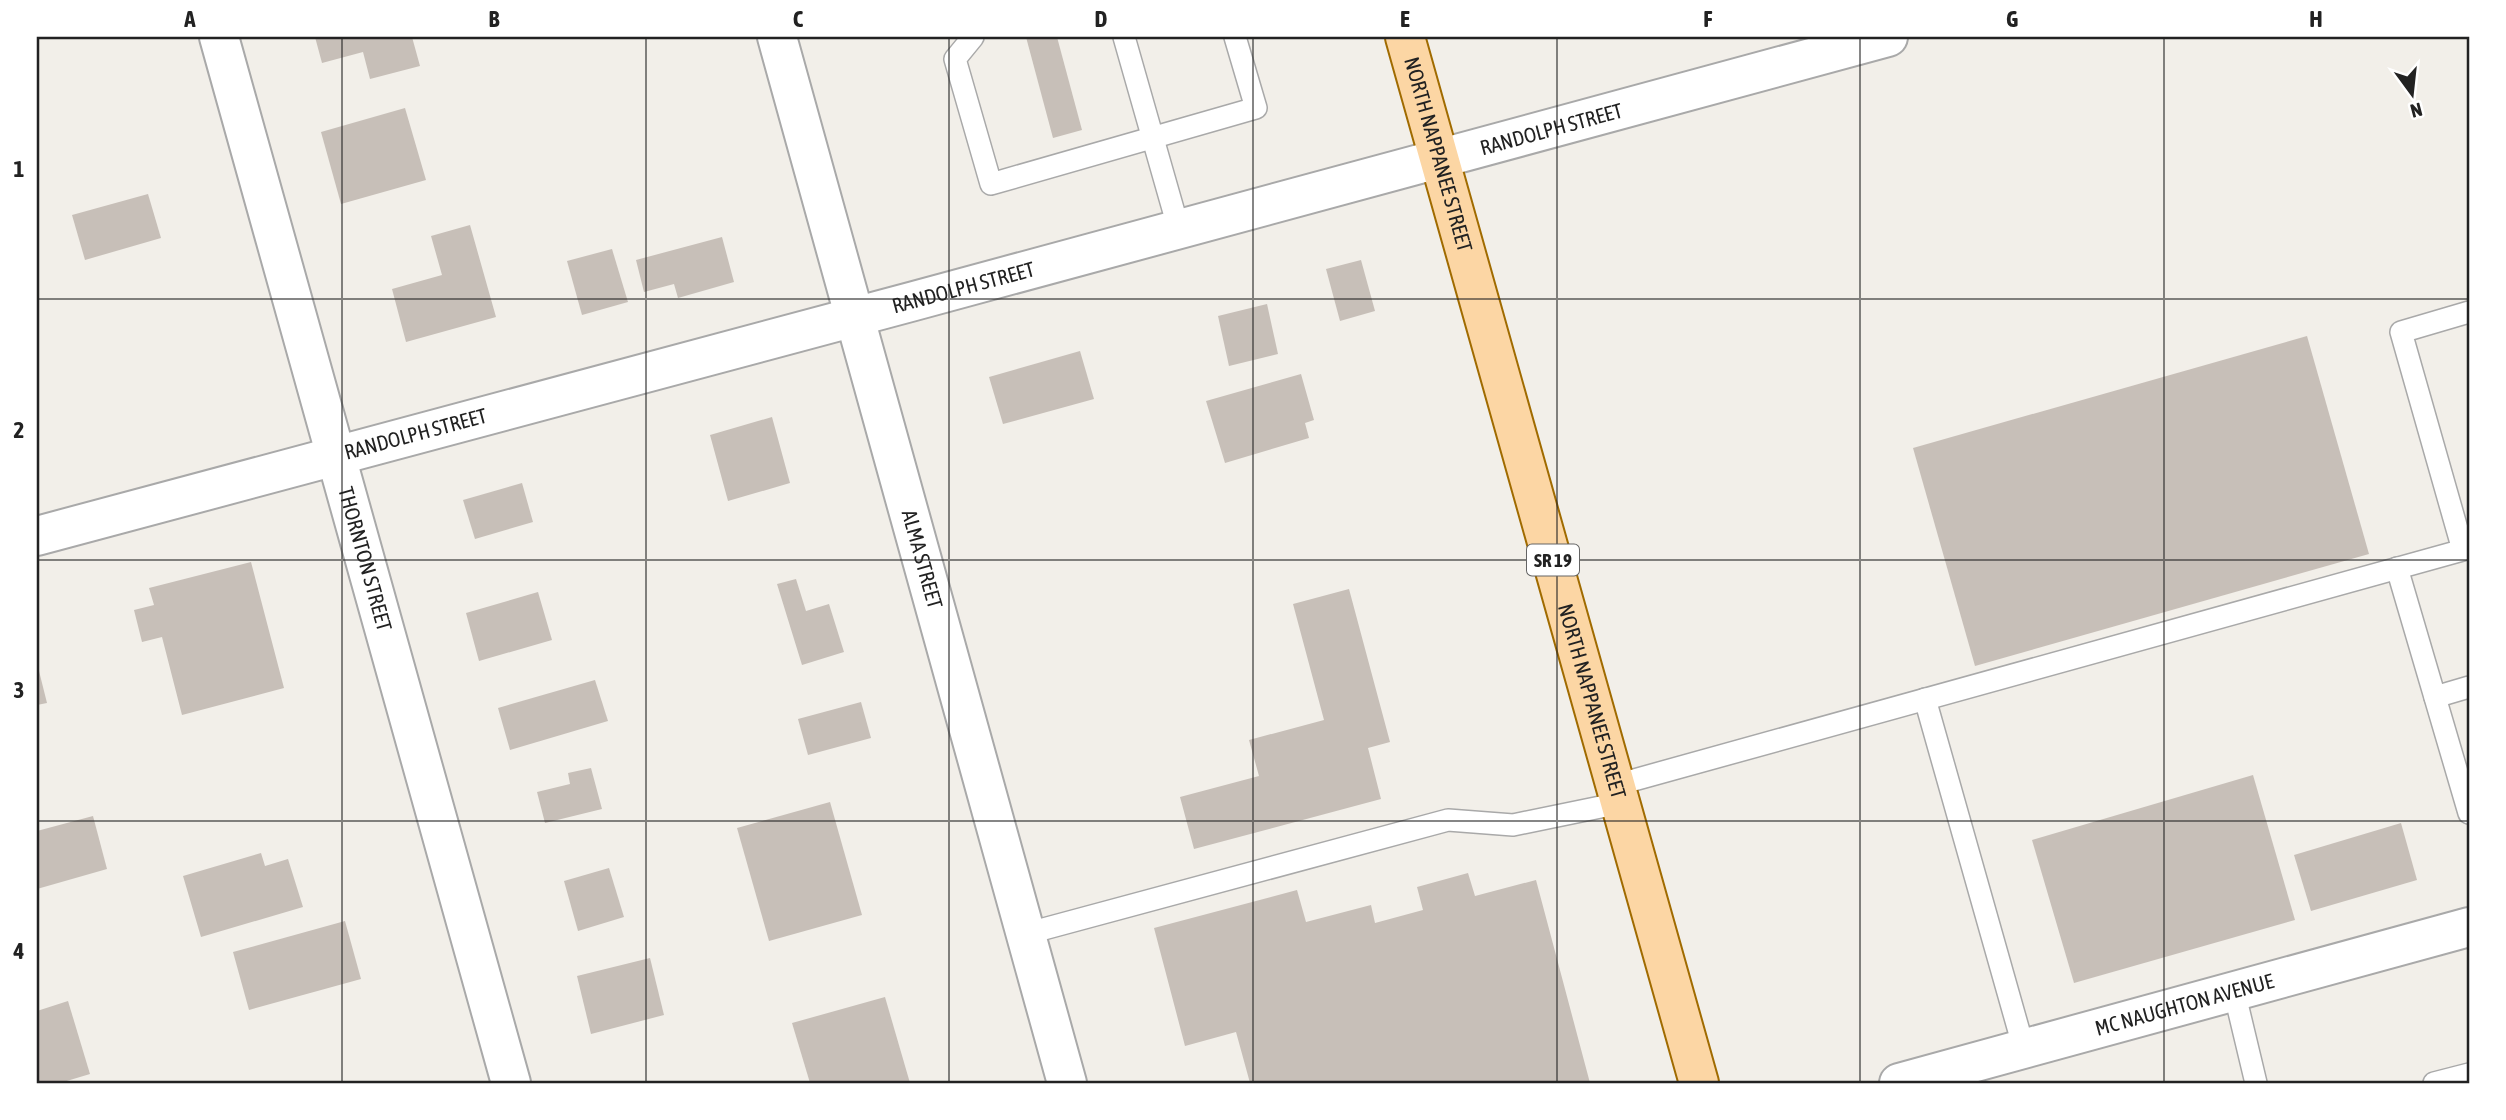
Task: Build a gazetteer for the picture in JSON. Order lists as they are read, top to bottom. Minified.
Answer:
{"streets":{"main road":["NORTH NAPPANEE STREET","SR 19"],"street":["RANDOLPH STREET","THORNTON STREET","ALMA STREET","MC NAUGHTON AVENUE"]},"crossings":[["RANDOLPH STREET","NORTH NAPPANEE STREET"],["RANDOLPH STREET","THORNTON STREET"],["RANDOLPH STREET","ALMA STREET"]],"north":"bottom","grid":{"columns":["A","B","C","D","E","F","G","H"],"rows":["1","2","3","4"]}}
